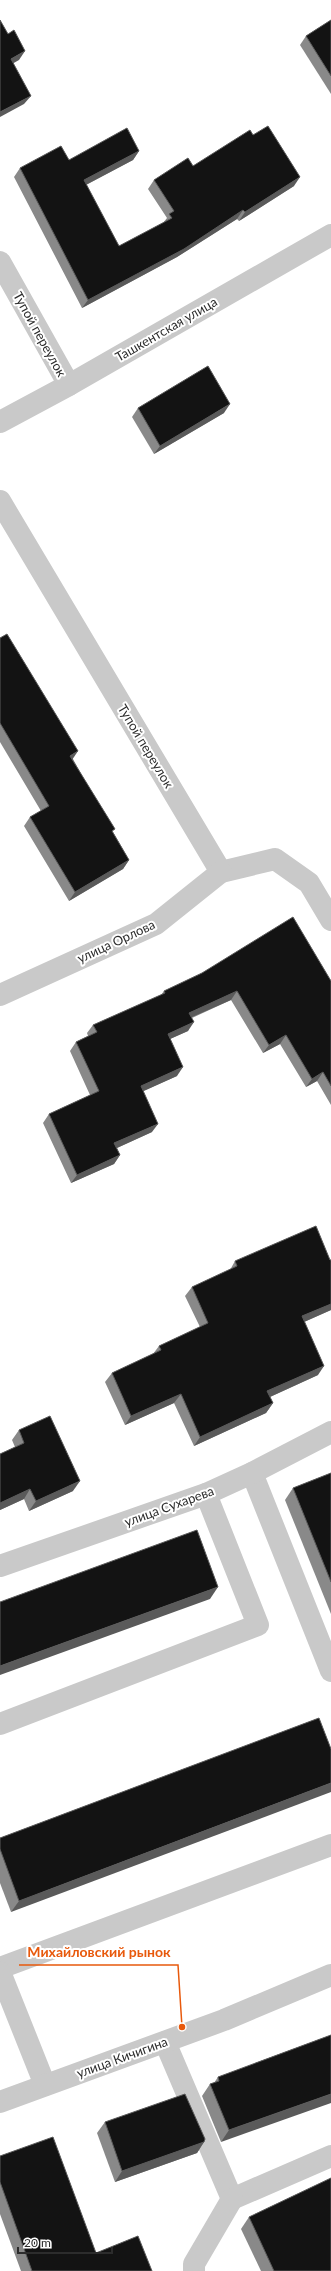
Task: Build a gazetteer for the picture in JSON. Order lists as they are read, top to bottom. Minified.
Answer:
{"streets":{"street":["Ташкентская улица","Тупой переулок","улица Орлова","улица Сухарева","улица Кичигина"]},"crossings":[["Ташкентская улица","Тупой переулок"],["Тупой переулок","улица Орлова"]],"places":["Михайловский рынок"],"scale_bar":"20 m"}
